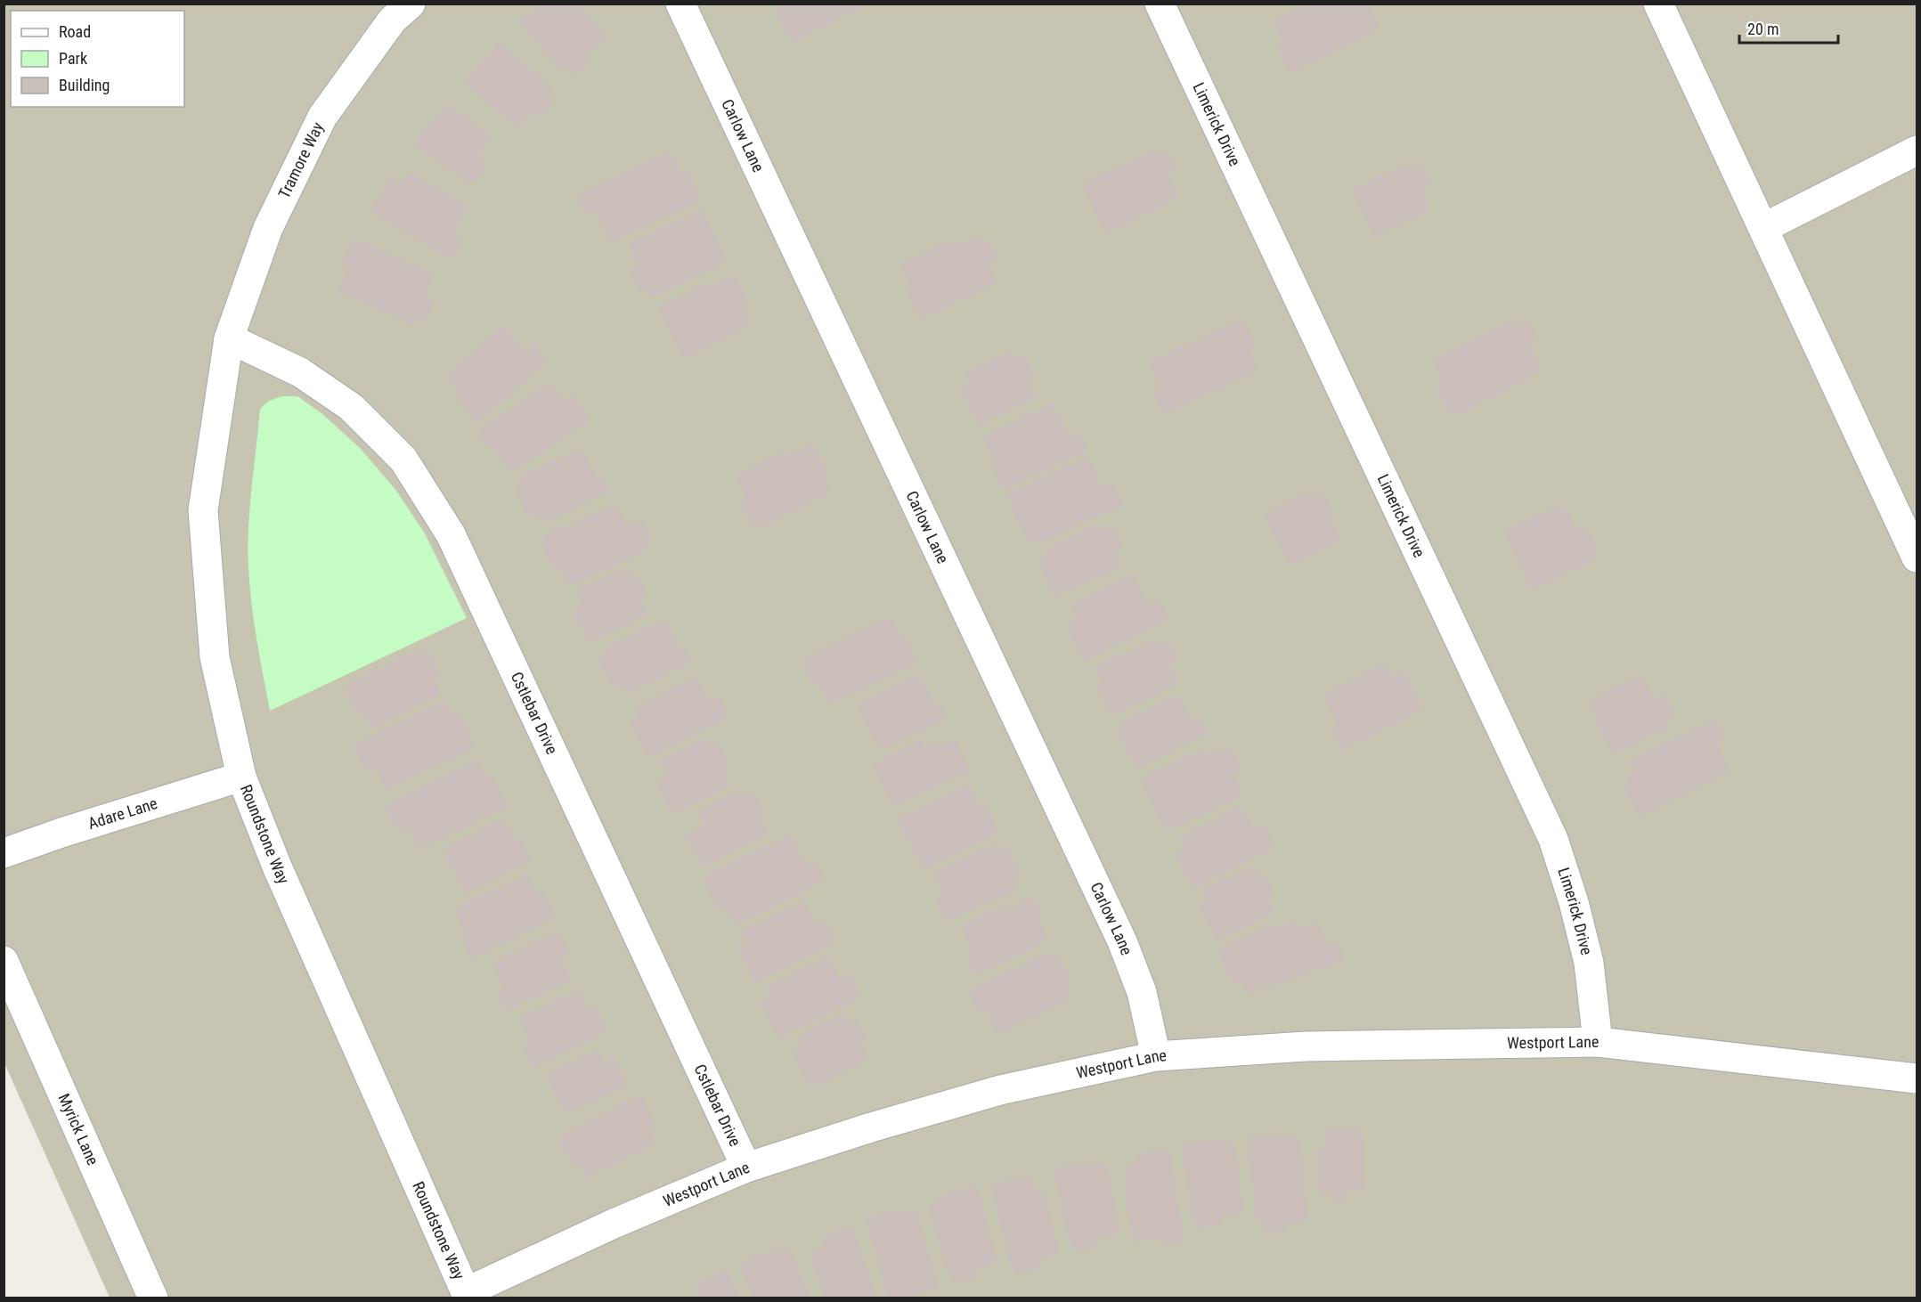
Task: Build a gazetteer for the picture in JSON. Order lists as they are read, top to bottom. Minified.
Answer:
{"streets":{"street":["Limerick Drive","Carlow Lane","Tramore Way","Cstlebar Drive","Adare Lane","Roundstone Way","Westport Lane","Myrick Lane"]},"crossings":[["Limerick Drive","Westport Lane"],["Carlow Lane","Westport Lane"],["Tramore Way","Cstlebar Drive"],["Tramore Way","Roundstone Way"],["Cstlebar Drive","Roundstone Way"],["Cstlebar Drive","Westport Lane"],["Adare Lane","Roundstone Way"],["Roundstone Way","Westport Lane"]],"legend":["Road","Park","Building"],"scale_bar":"20 m"}
